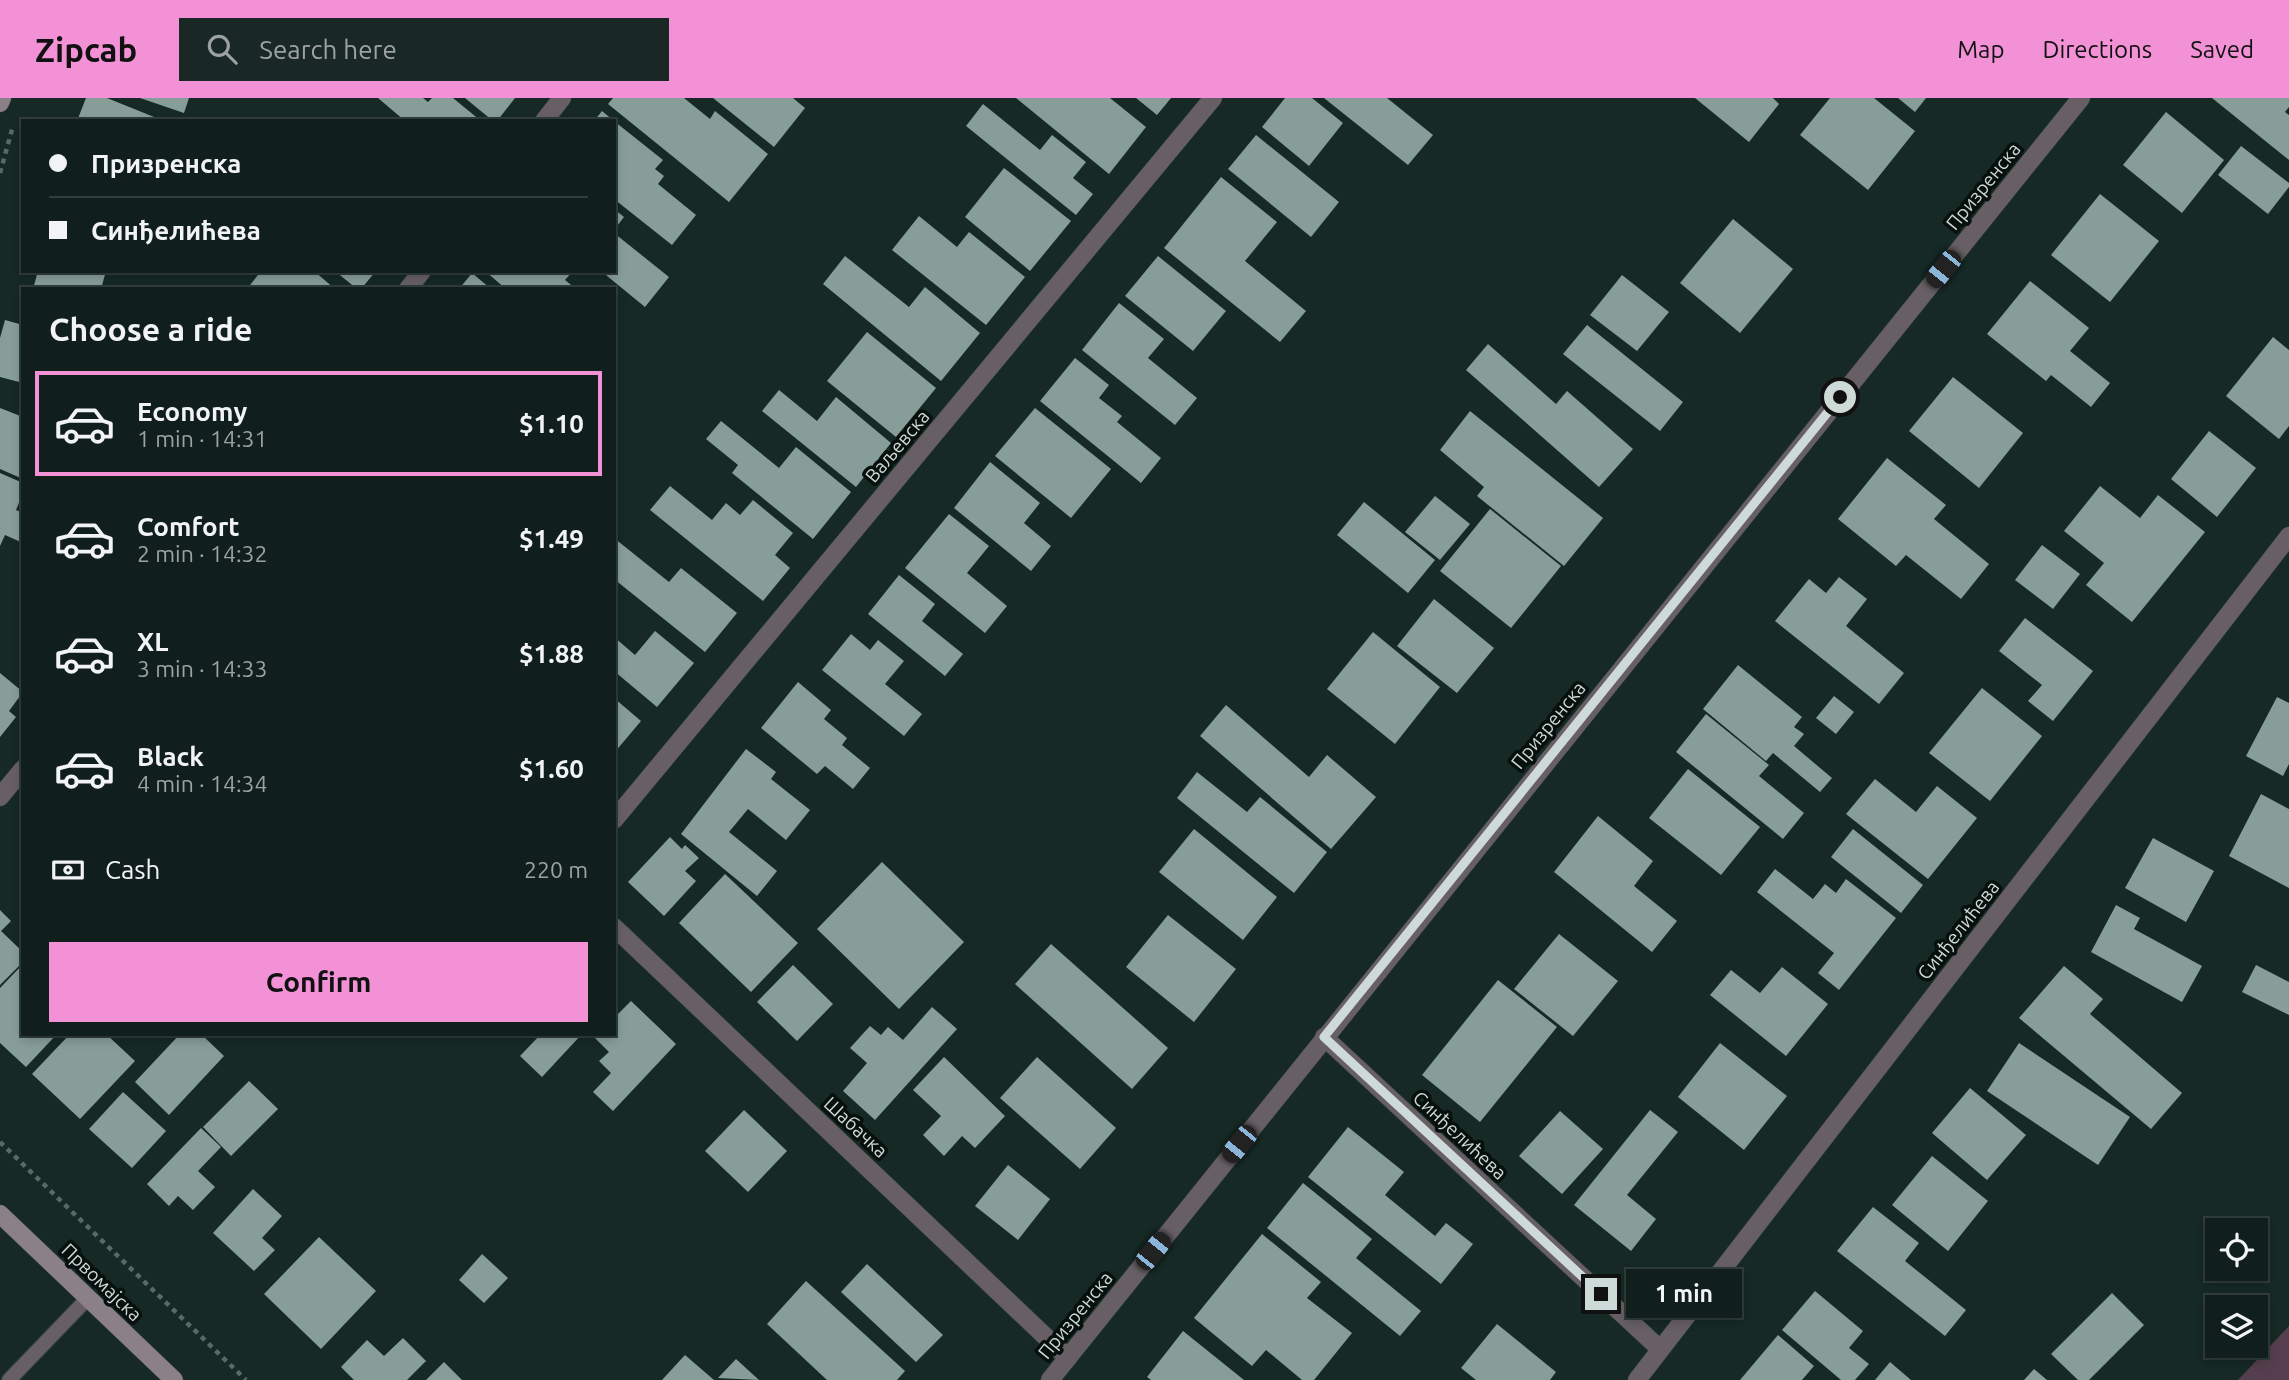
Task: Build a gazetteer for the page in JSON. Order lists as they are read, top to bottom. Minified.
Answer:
{"streets":{"street":["Призренска","Ваљевска","Синђелићева","Шабачка","Првомајска"]},"crossings":[["Призренска","Синђелићева"],["Призренска","Шабачка"]],"page":{"header":"Zipcab","search":"Search here","nav":["Map","Directions","Saved"],"banner":["Призренска","Синђелићева"],"heading":"Choose a ride","list":[{"name":"Economy","note":"1 min · 14:31","value":"$1.10"},{"name":"Comfort","note":"2 min · 14:32","value":"$1.49"},{"name":"XL","note":"3 min · 14:33","value":"$1.88"},{"name":"Black","note":"4 min · 14:34","value":"$1.60"}],"pay":["Cash","220 m"],"buttons":"Confirm","bubble":"1 min"}}
